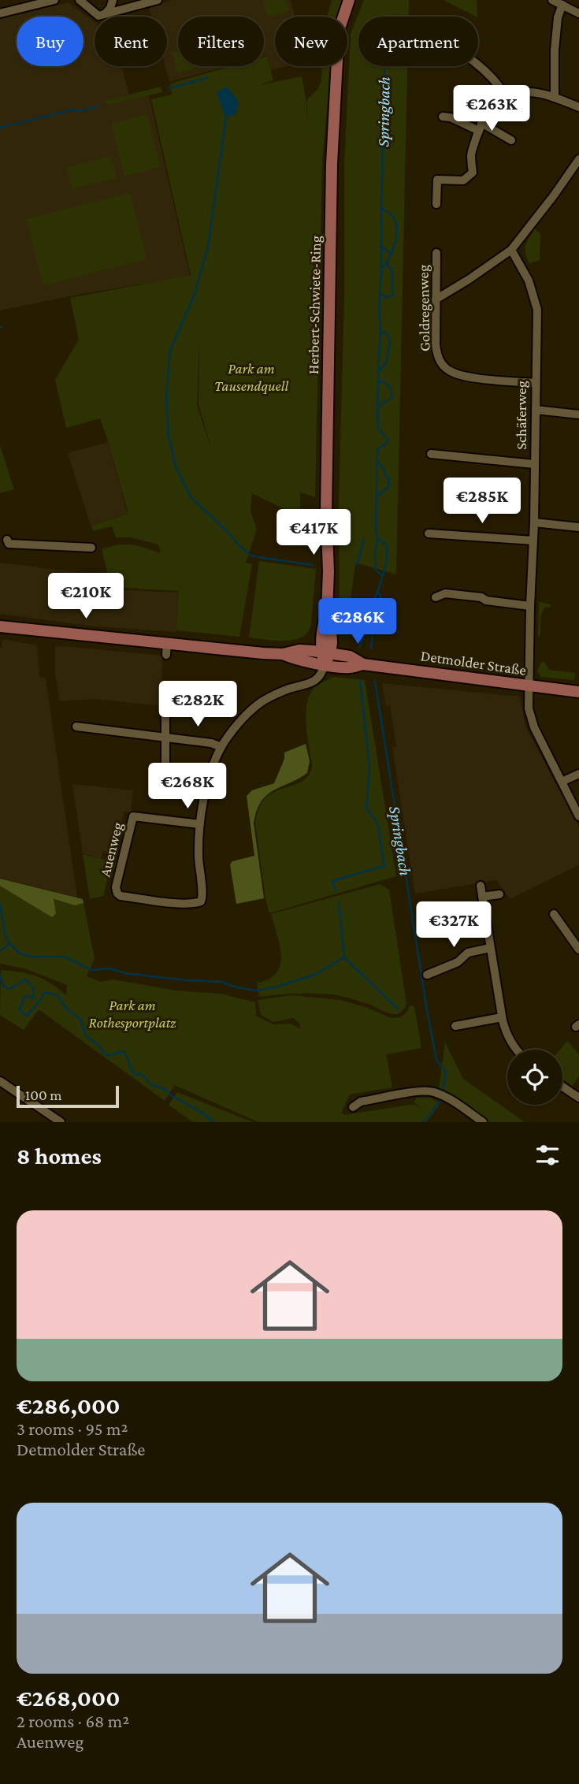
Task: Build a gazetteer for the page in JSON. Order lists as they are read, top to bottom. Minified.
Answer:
{"streets":{"main road":["Herbert-Schwiete-Ring","Detmolder Straße"],"street":["Goldregenweg","Schäferweg","Auenweg"]},"crossings":[["Herbert-Schwiete-Ring","Detmolder Straße"],["Goldregenweg","Schäferweg"],["Schäferweg","Detmolder Straße"]],"water":["Springbach"],"parks":["Park am Tausendquell","Park am Rothesportplatz"],"scale_bar":"100 m","page":{"chip":["Buy","Rent","Filters","New","Apartment"],"price":["€263K","€285K","€417K","€210K","€286K","€282K","€268K","€327K"],"scale":"100 m","heading":"8 homes","list":[{"name":"€286,000","note":"3 rooms · 95 m² · Detmolder Straße"},{"name":"€268,000","note":"2 rooms · 68 m² · Auenweg"}]}}
